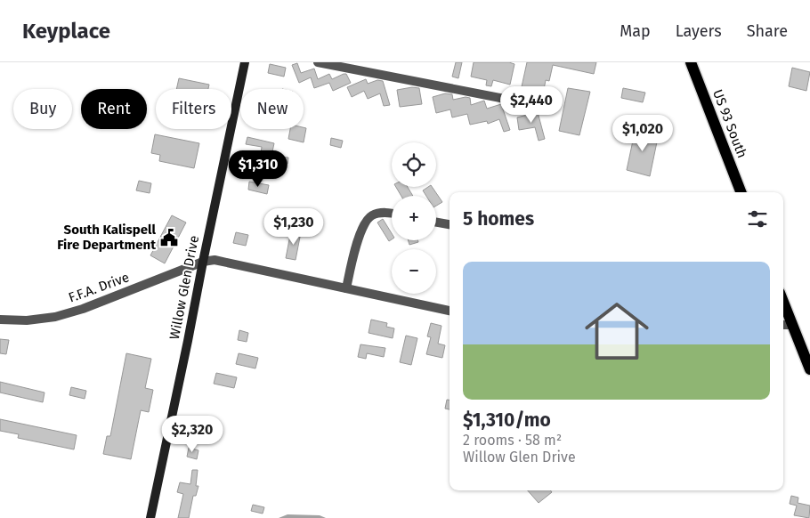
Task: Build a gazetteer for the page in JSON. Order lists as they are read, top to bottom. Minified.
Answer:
{"streets":{"main road":["US 93 South","Willow Glen Drive"],"street":["F.F.A. Drive"]},"crossings":[["F.F.A. Drive","Willow Glen Drive"]],"places":{"public building":["South Kalispell Fire Department"]},"page":{"header":"Keyplace","nav":["Map","Layers","Share"],"price":["$2,440","$1,020","$1,310","$1,230","$2,320"],"chip":["Buy","Rent","Filters","New"],"map_buttons":["+","−"],"heading":"5 homes","list":[{"name":"$1,310/mo","note":"2 rooms · 58 m² · Willow Glen Drive"}]}}
